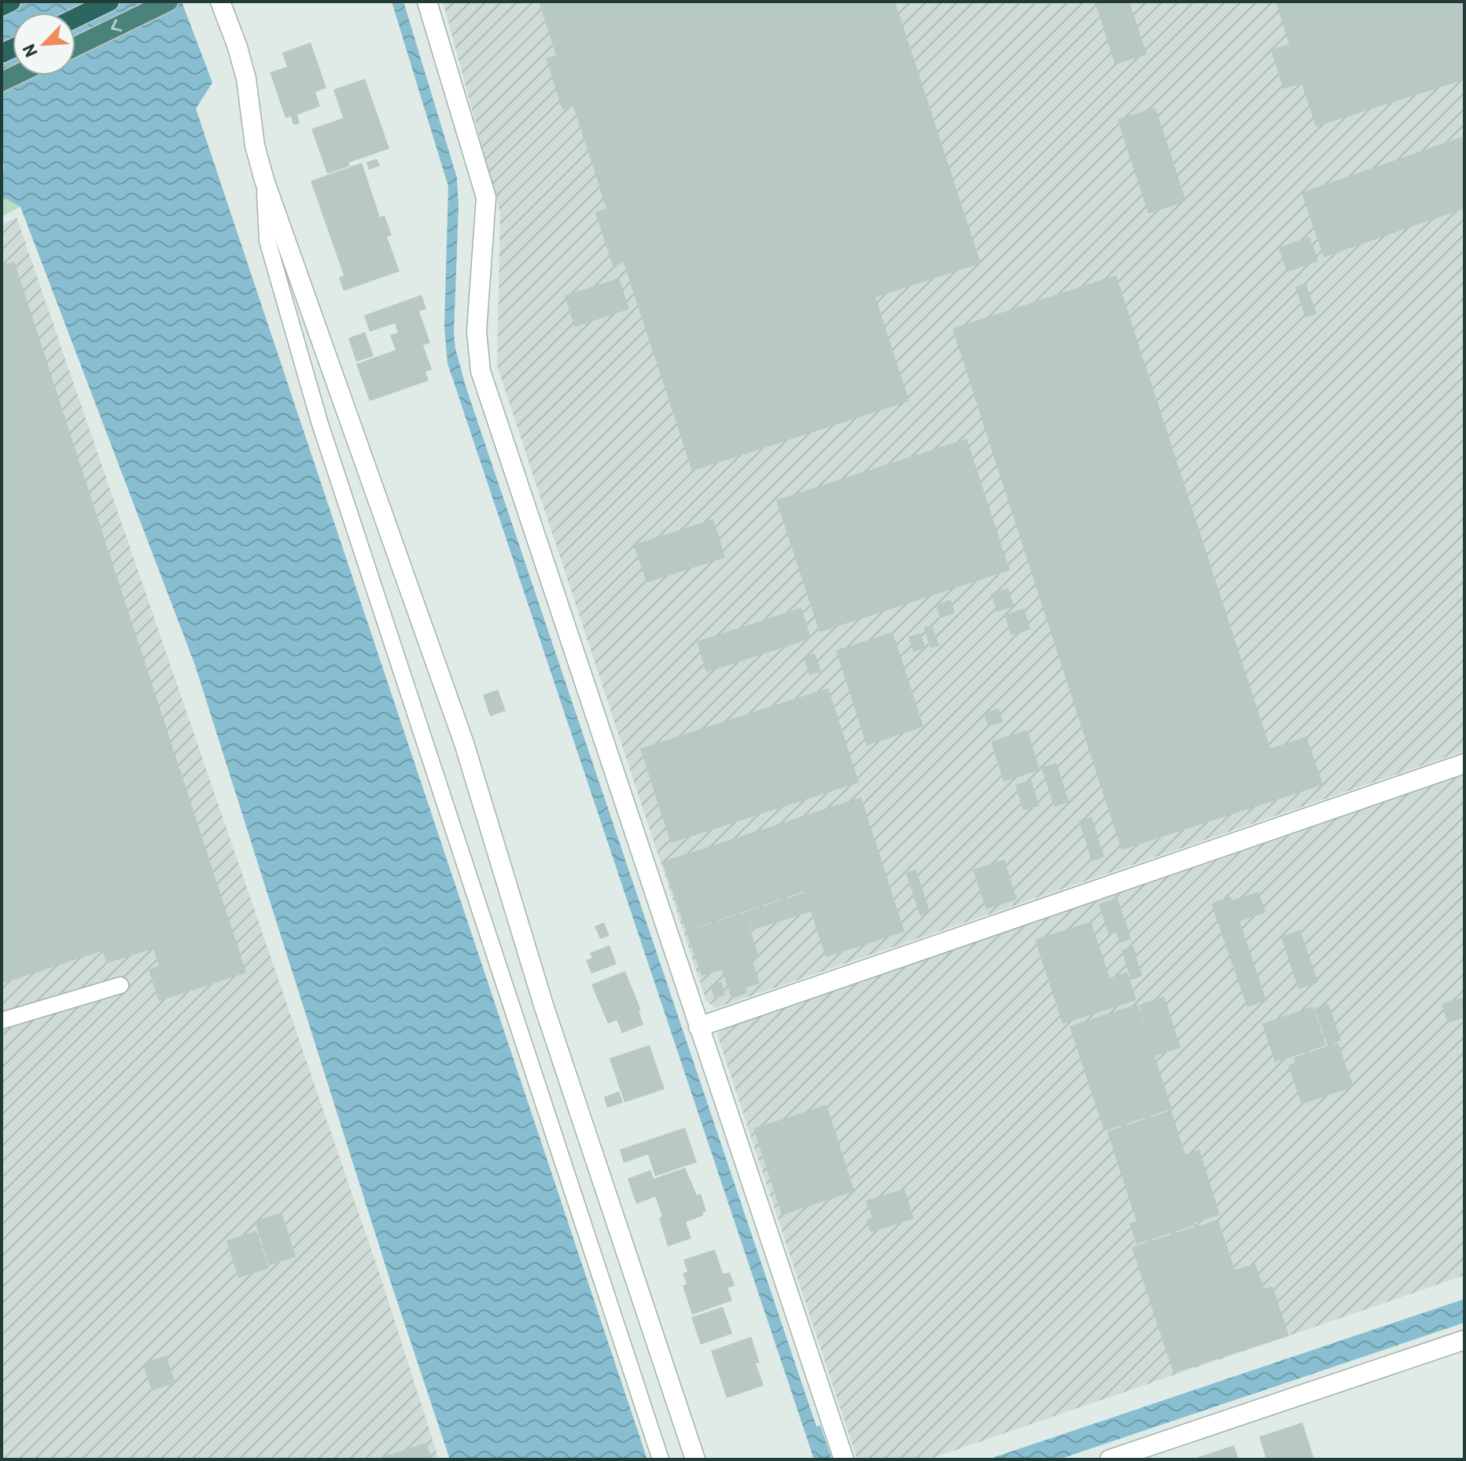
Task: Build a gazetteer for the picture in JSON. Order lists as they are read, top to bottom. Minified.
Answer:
{"north":"bottom left"}
